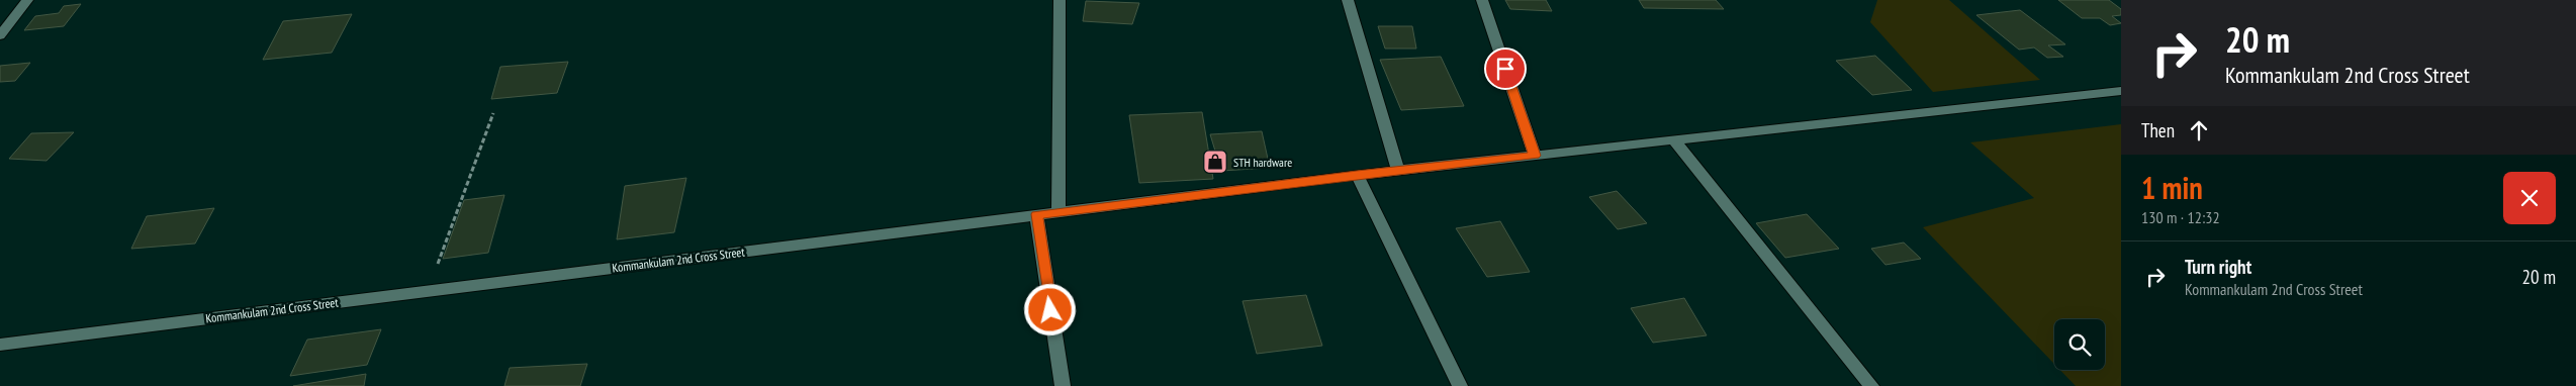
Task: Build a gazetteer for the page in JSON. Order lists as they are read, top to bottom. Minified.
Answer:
{"streets":{"street":["Kommankulam 2nd Cross Street"]},"places":{"shop":["STH hardware"]},"page":{"turn":["20 m","Kommankulam 2nd Cross Street"],"then":"Then","heading":["1 min","130 m · 12:32"],"list":[{"name":"Turn right","note":"Kommankulam 2nd Cross Street","value":"20 m"}]}}
